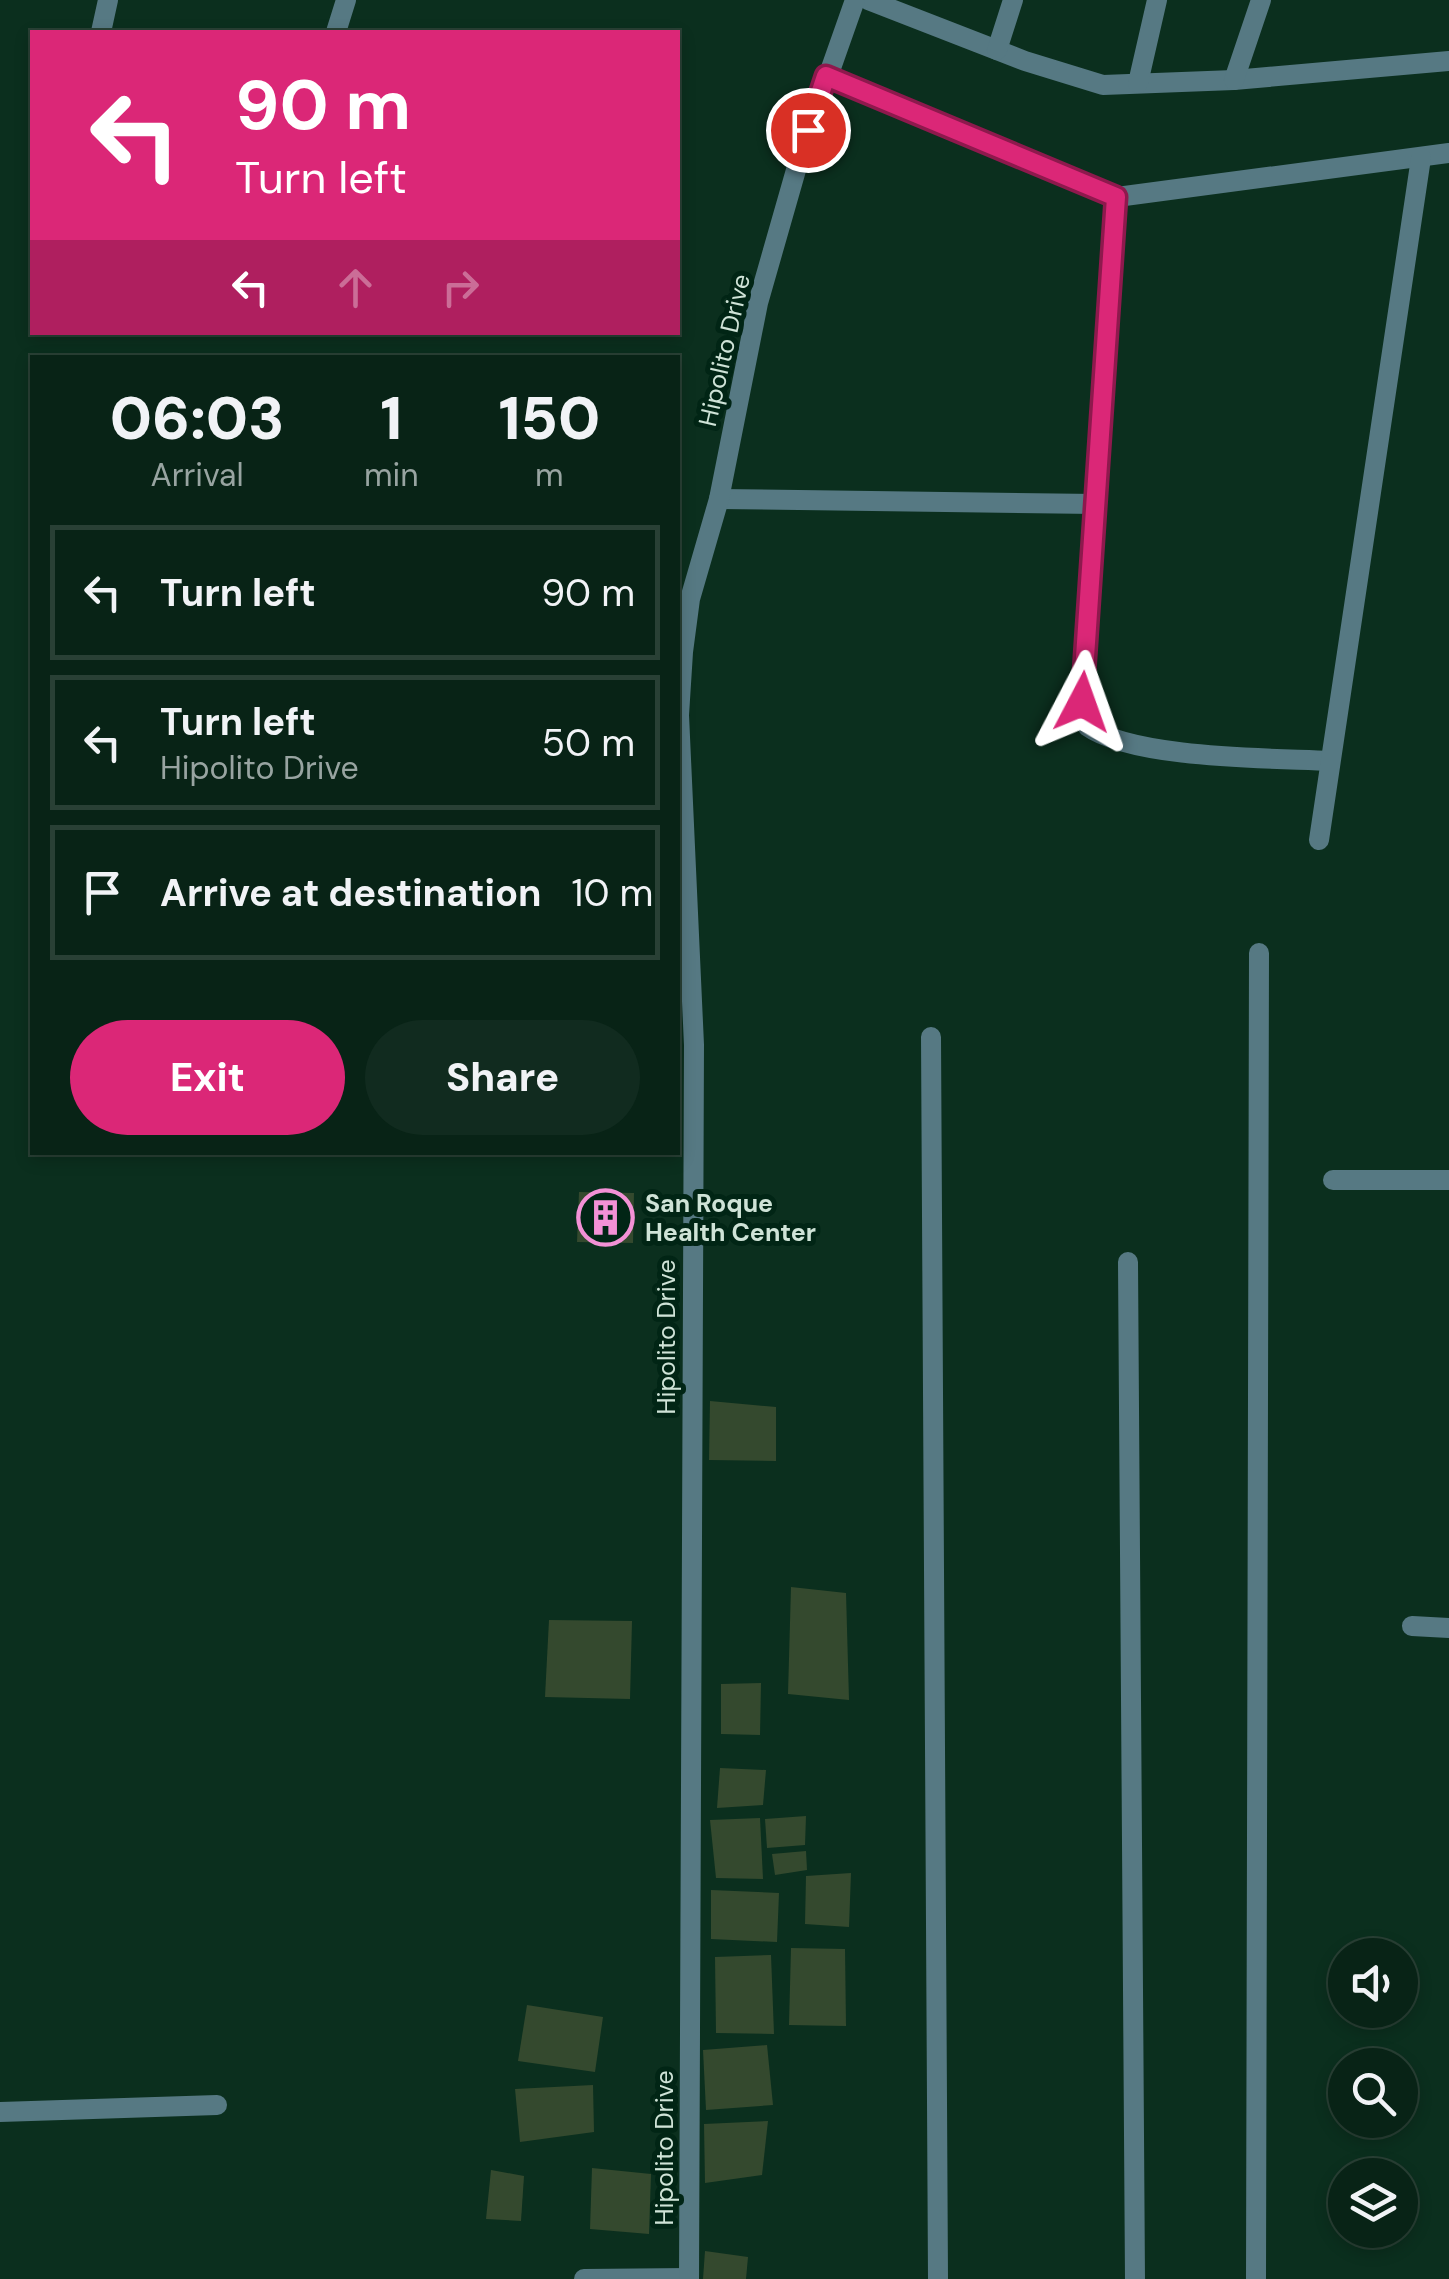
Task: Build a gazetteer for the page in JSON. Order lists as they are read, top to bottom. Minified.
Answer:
{"streets":{"street":["Hipolito Drive"]},"places":{"building":["San Roque Health Center"]},"page":{"turn":["90 m","Turn left"],"eta":["06:03","Arrival","1","min","150","m"],"list":[{"name":"Turn left","value":"90 m"},{"name":"Turn left","note":"Hipolito Drive","value":"50 m"},{"name":"Arrive at destination","value":"10 m"}],"buttons":["Exit","Share"]}}
